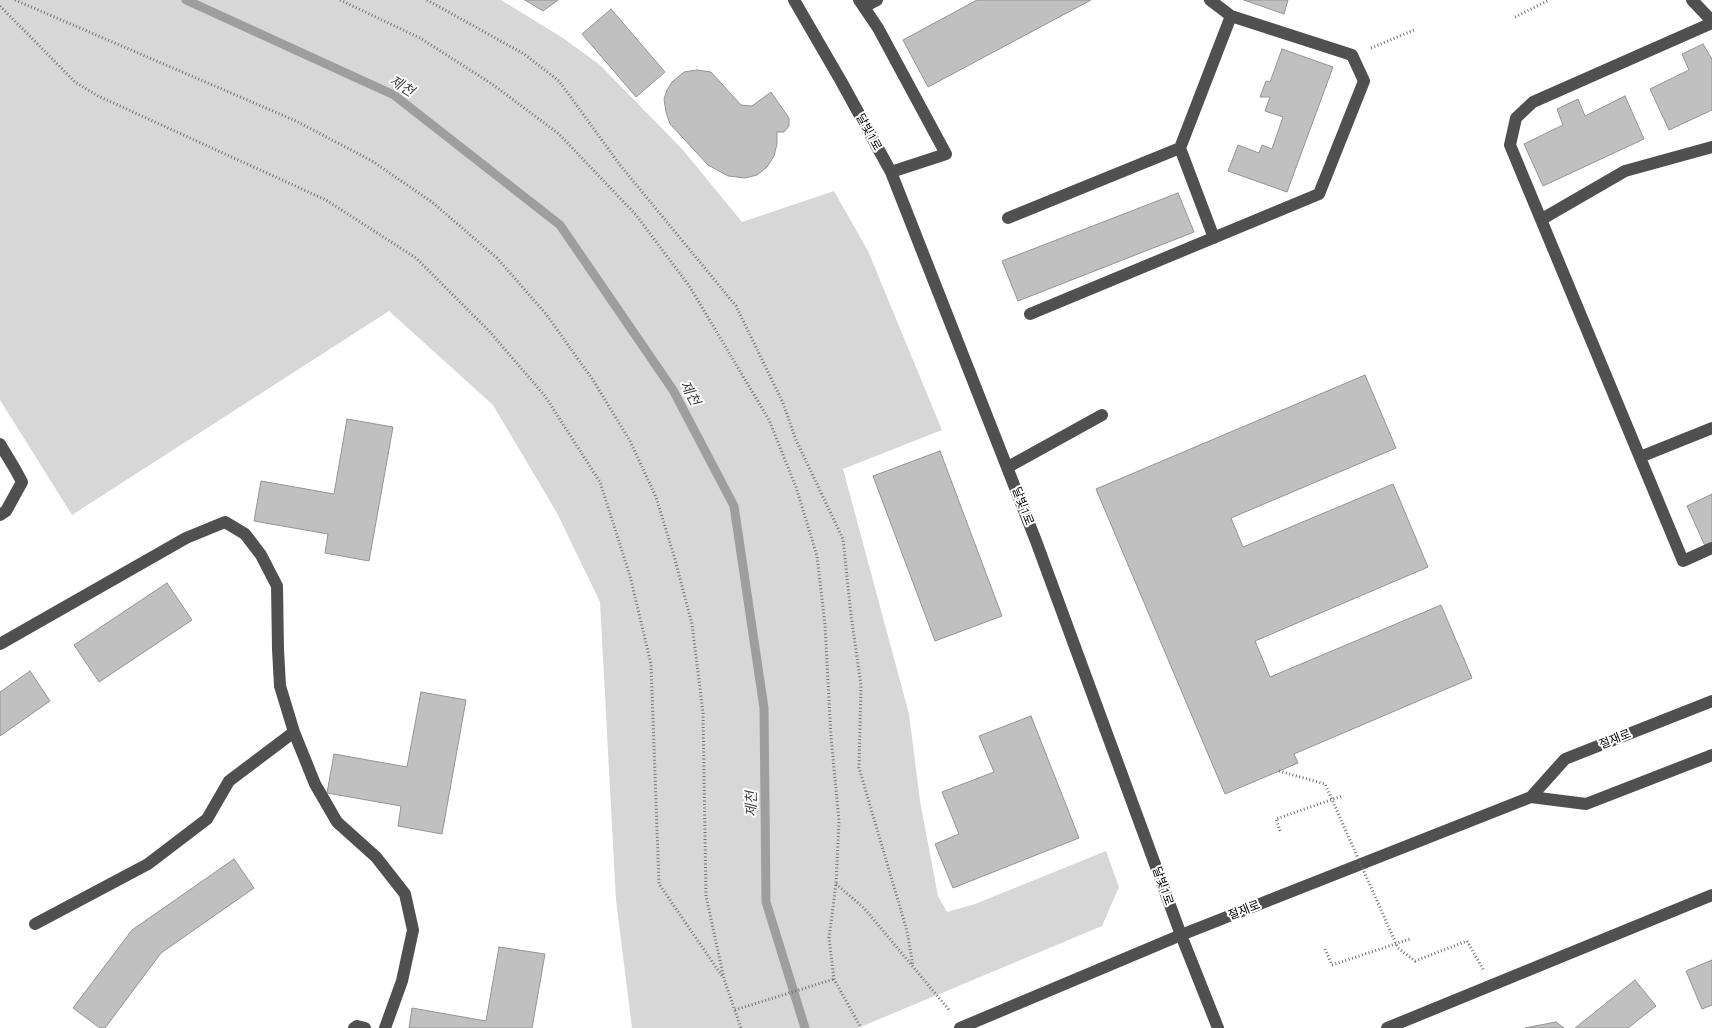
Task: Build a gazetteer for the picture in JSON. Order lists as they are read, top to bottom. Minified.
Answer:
{"streets":{"street":["달빛1로","절재로"]},"crossings":[["달빛1로","절재로"]],"water":["제천"]}
